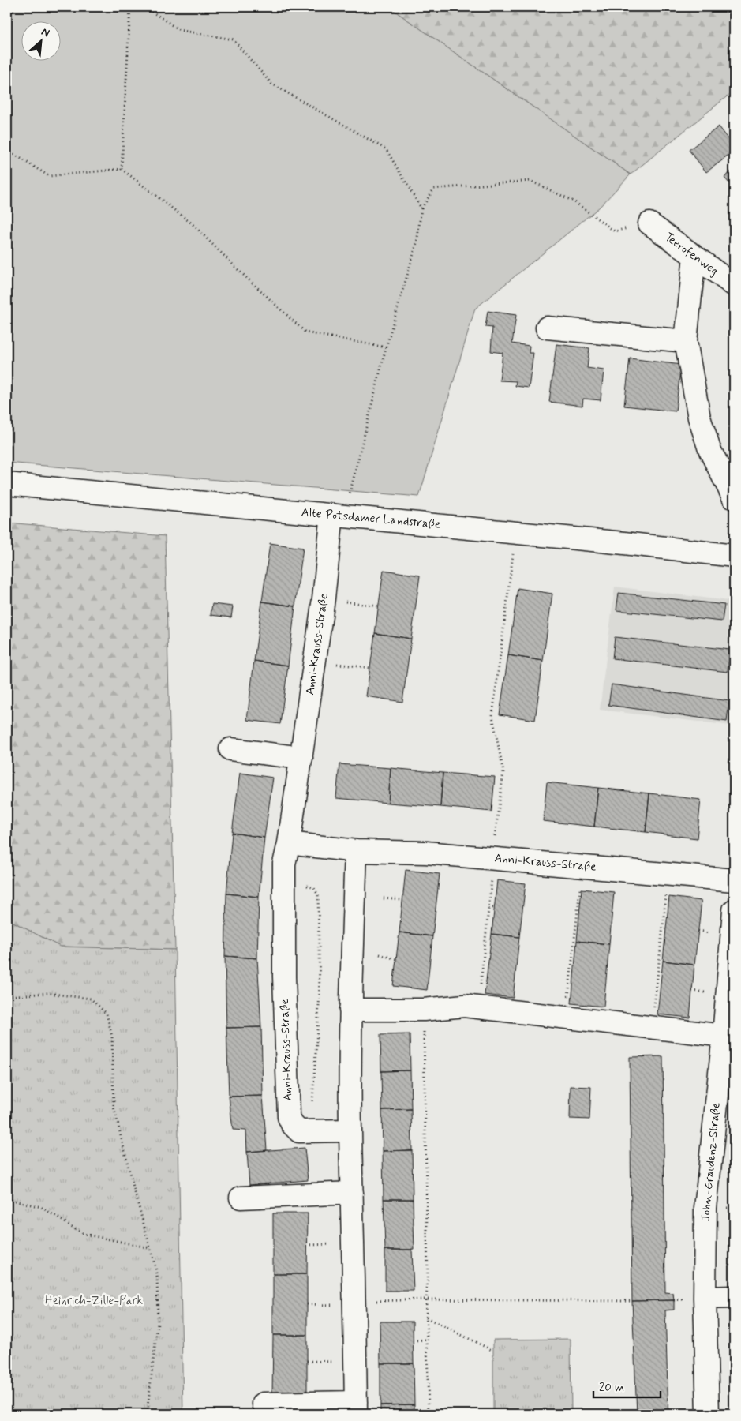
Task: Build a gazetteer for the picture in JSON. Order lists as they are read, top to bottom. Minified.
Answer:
{"streets":{"street":["Teerofenweg","Alte Potsdamer Landstraße","Anni-Krauss-Straße","John-Graudenz-Straße"]},"crossings":[["Alte Potsdamer Landstraße","Anni-Krauss-Straße"]],"parks":["Heinrich-Zille-Park"],"scale_bar":"20 m","north":"top right"}
